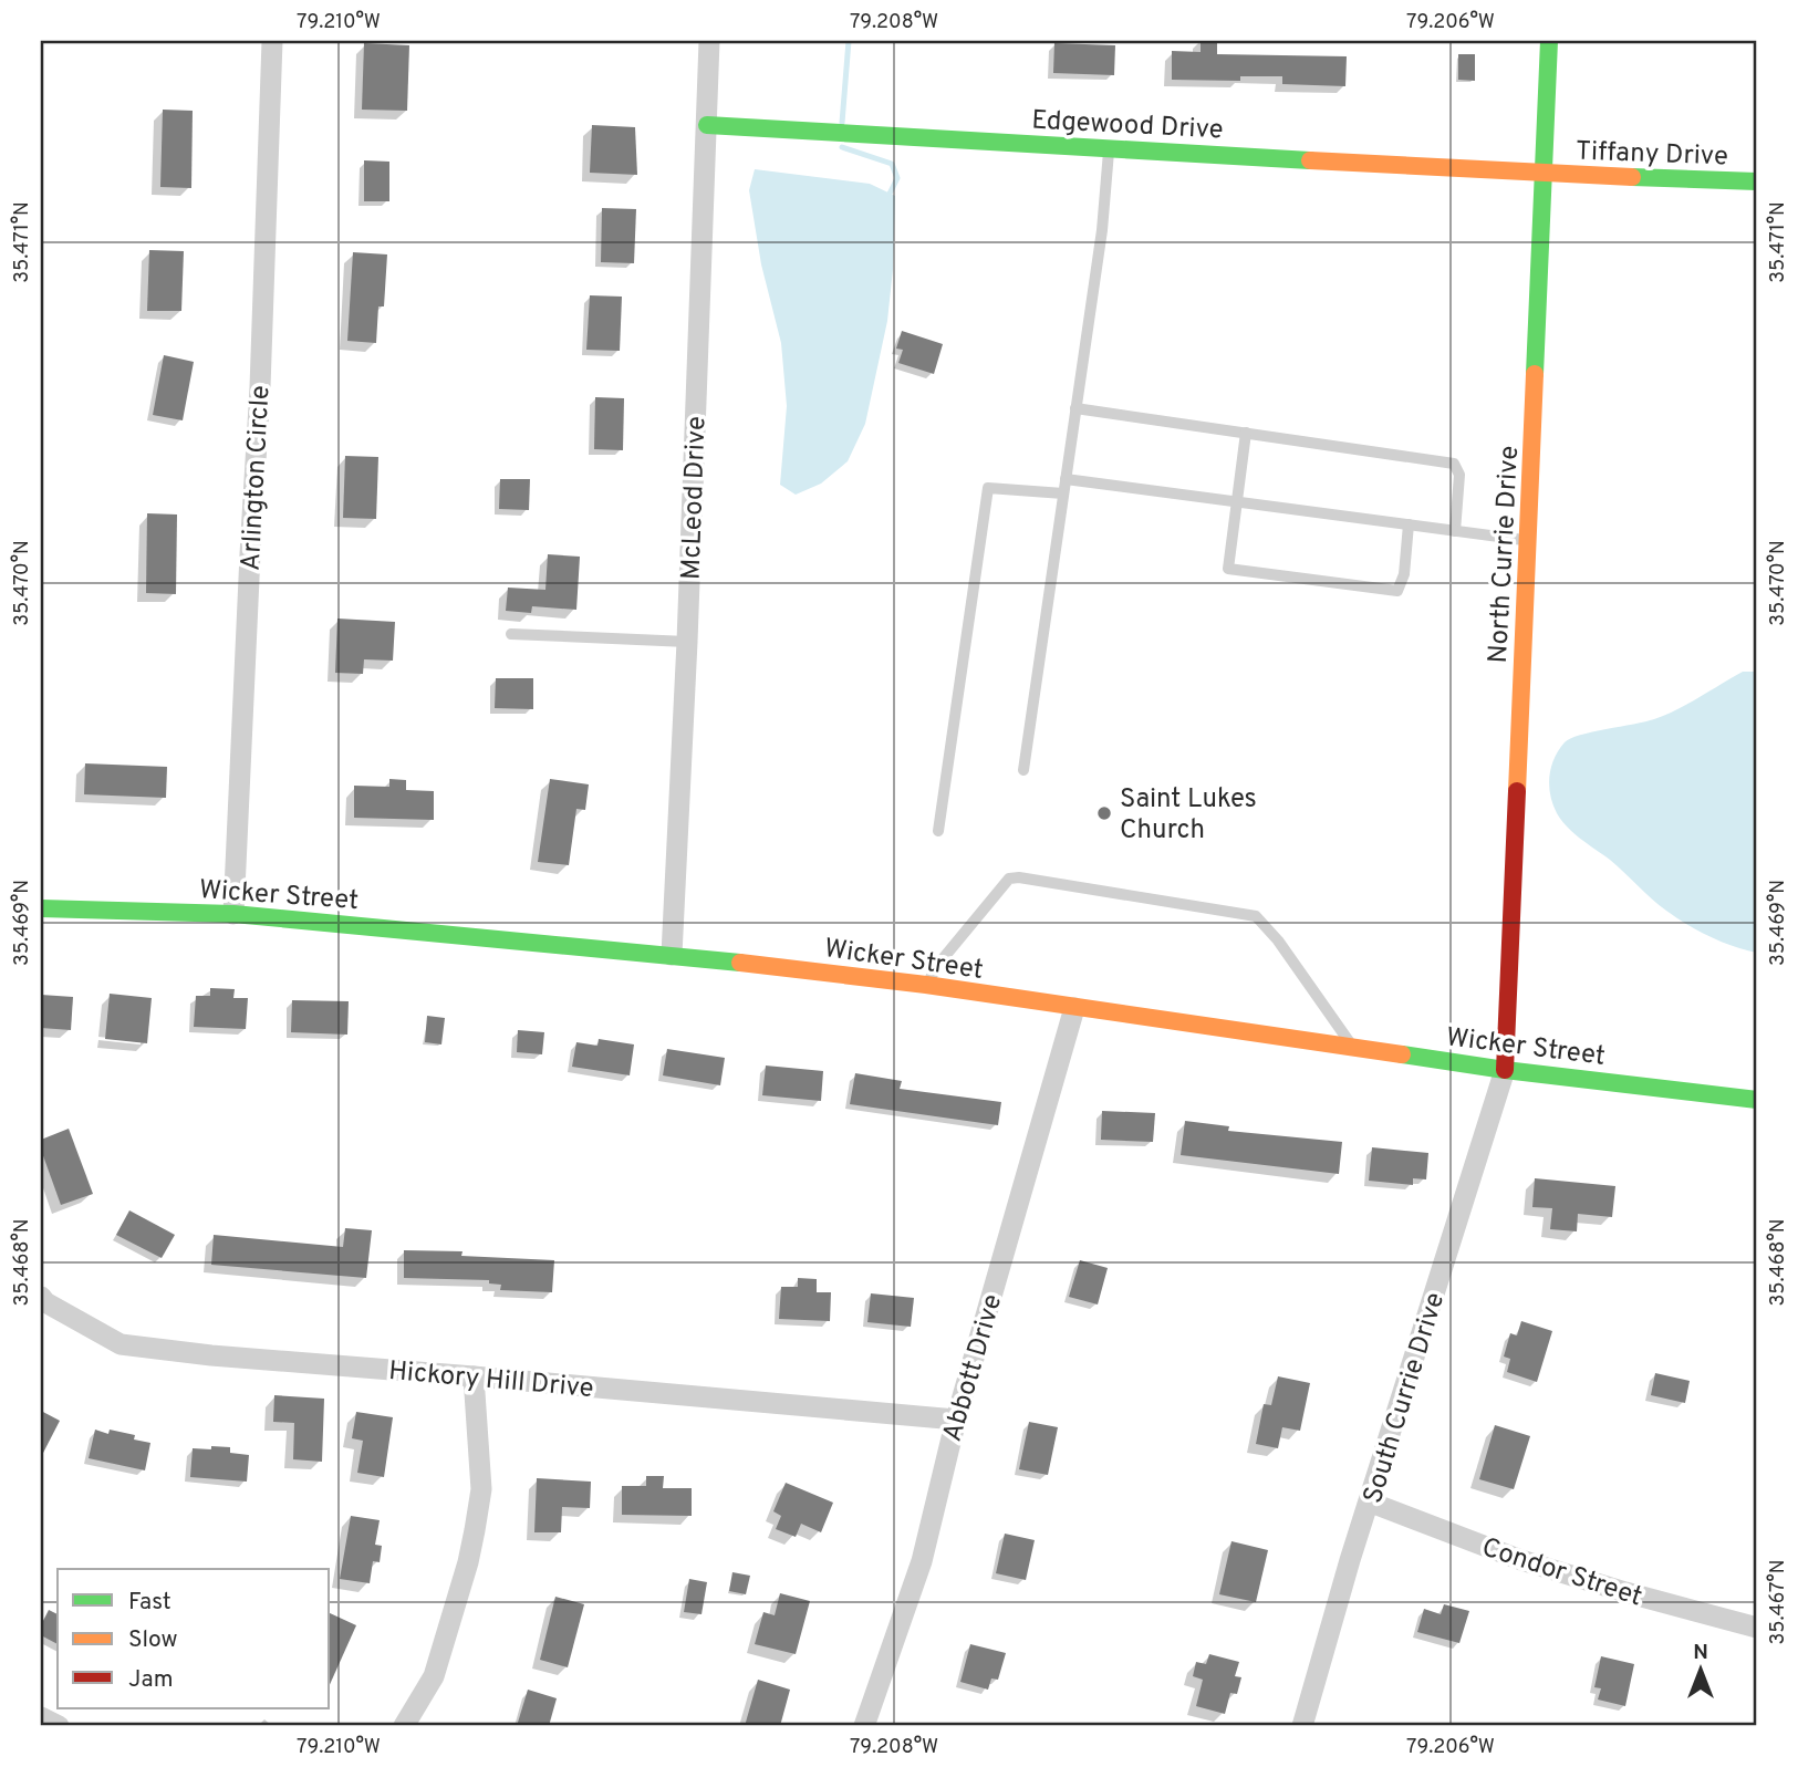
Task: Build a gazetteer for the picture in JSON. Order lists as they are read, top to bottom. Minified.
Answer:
{"streets":{"street":["Edgewood Drive","Tiffany Drive","Arlington Circle","McLeod Drive","North Currie Drive","Wicker Street","Abbott Drive","Hickory Hill Drive","South Currie Drive","Condor Street"]},"crossings":[["Edgewood Drive","Tiffany Drive"],["Edgewood Drive","McLeod Drive"],["Edgewood Drive","North Currie Drive"],["Tiffany Drive","North Currie Drive"],["Arlington Circle","Wicker Street"],["McLeod Drive","Wicker Street"],["North Currie Drive","Wicker Street"],["North Currie Drive","South Currie Drive"],["Wicker Street","Abbott Drive"],["Wicker Street","South Currie Drive"],["Abbott Drive","Hickory Hill Drive"],["South Currie Drive","Condor Street"]],"places":["Saint Lukes Church"],"legend":["Fast","Slow","Jam"],"north":"top","coordinates":["79.210°W","79.208°W","79.206°W","35.471°N","35.470°N","35.469°N","35.468°N","35.467°N"]}
